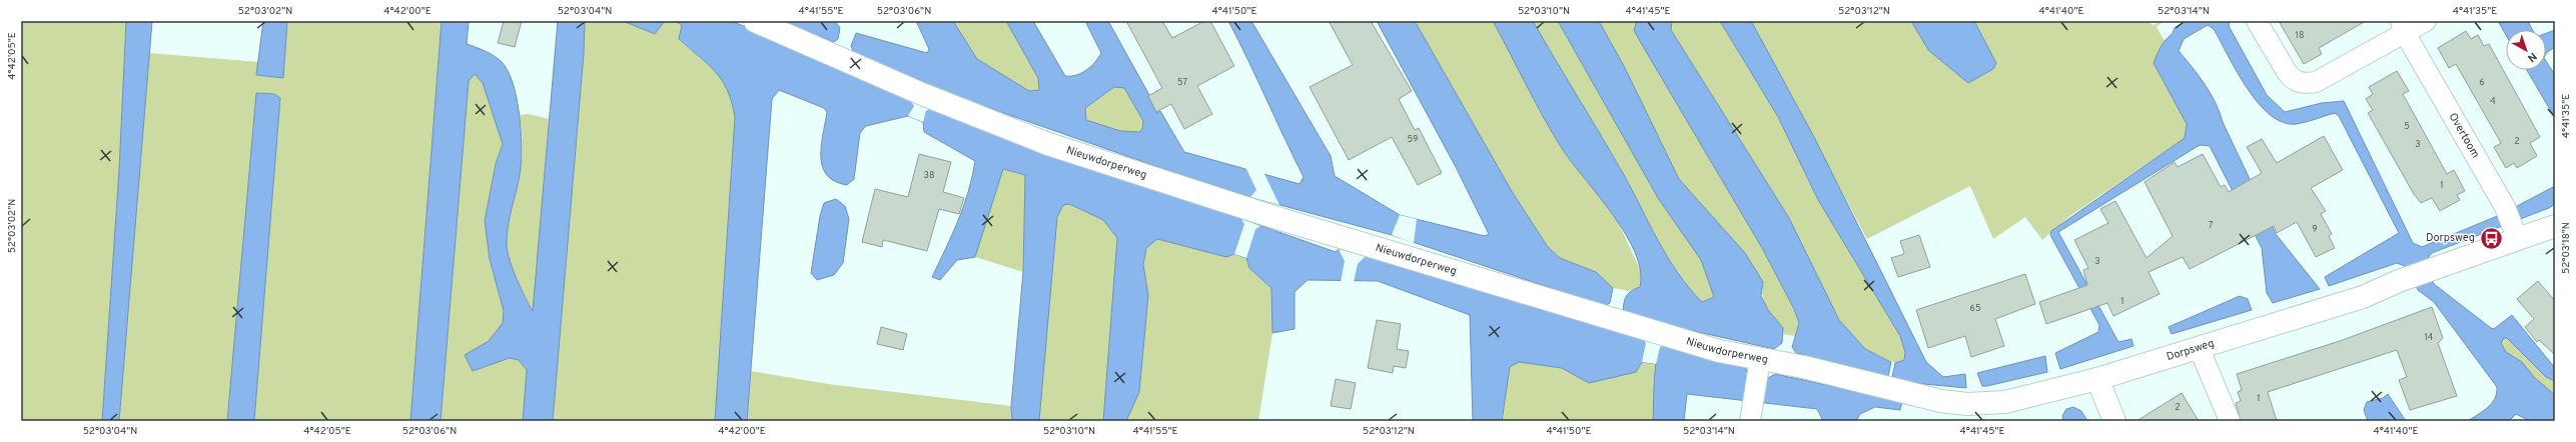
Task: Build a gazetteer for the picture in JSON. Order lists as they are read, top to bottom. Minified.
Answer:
{"streets":{"street":["Overtoom","Nieuwdorperweg","Dorpsweg"]},"crossings":[["Overtoom","Dorpsweg"],["Nieuwdorperweg","Dorpsweg"]],"places":{"bus stop":["Dorpsweg"]},"house_numbers":["18","57","6","4","5","59","2","3","38","1","7","9","3","1","65","14","1","2"],"north":"bottom right","coordinates":["52°03'02\"N","4°42'00\"E","52°03'04\"N","4°41'55\"E","52°03'06\"N","4°41'50\"E","52°03'10\"N","4°41'45\"E","52°03'12\"N","4°41'40\"E","52°03'14\"N","4°41'35\"E","4°42'05\"E","52°03'18\"N"]}
